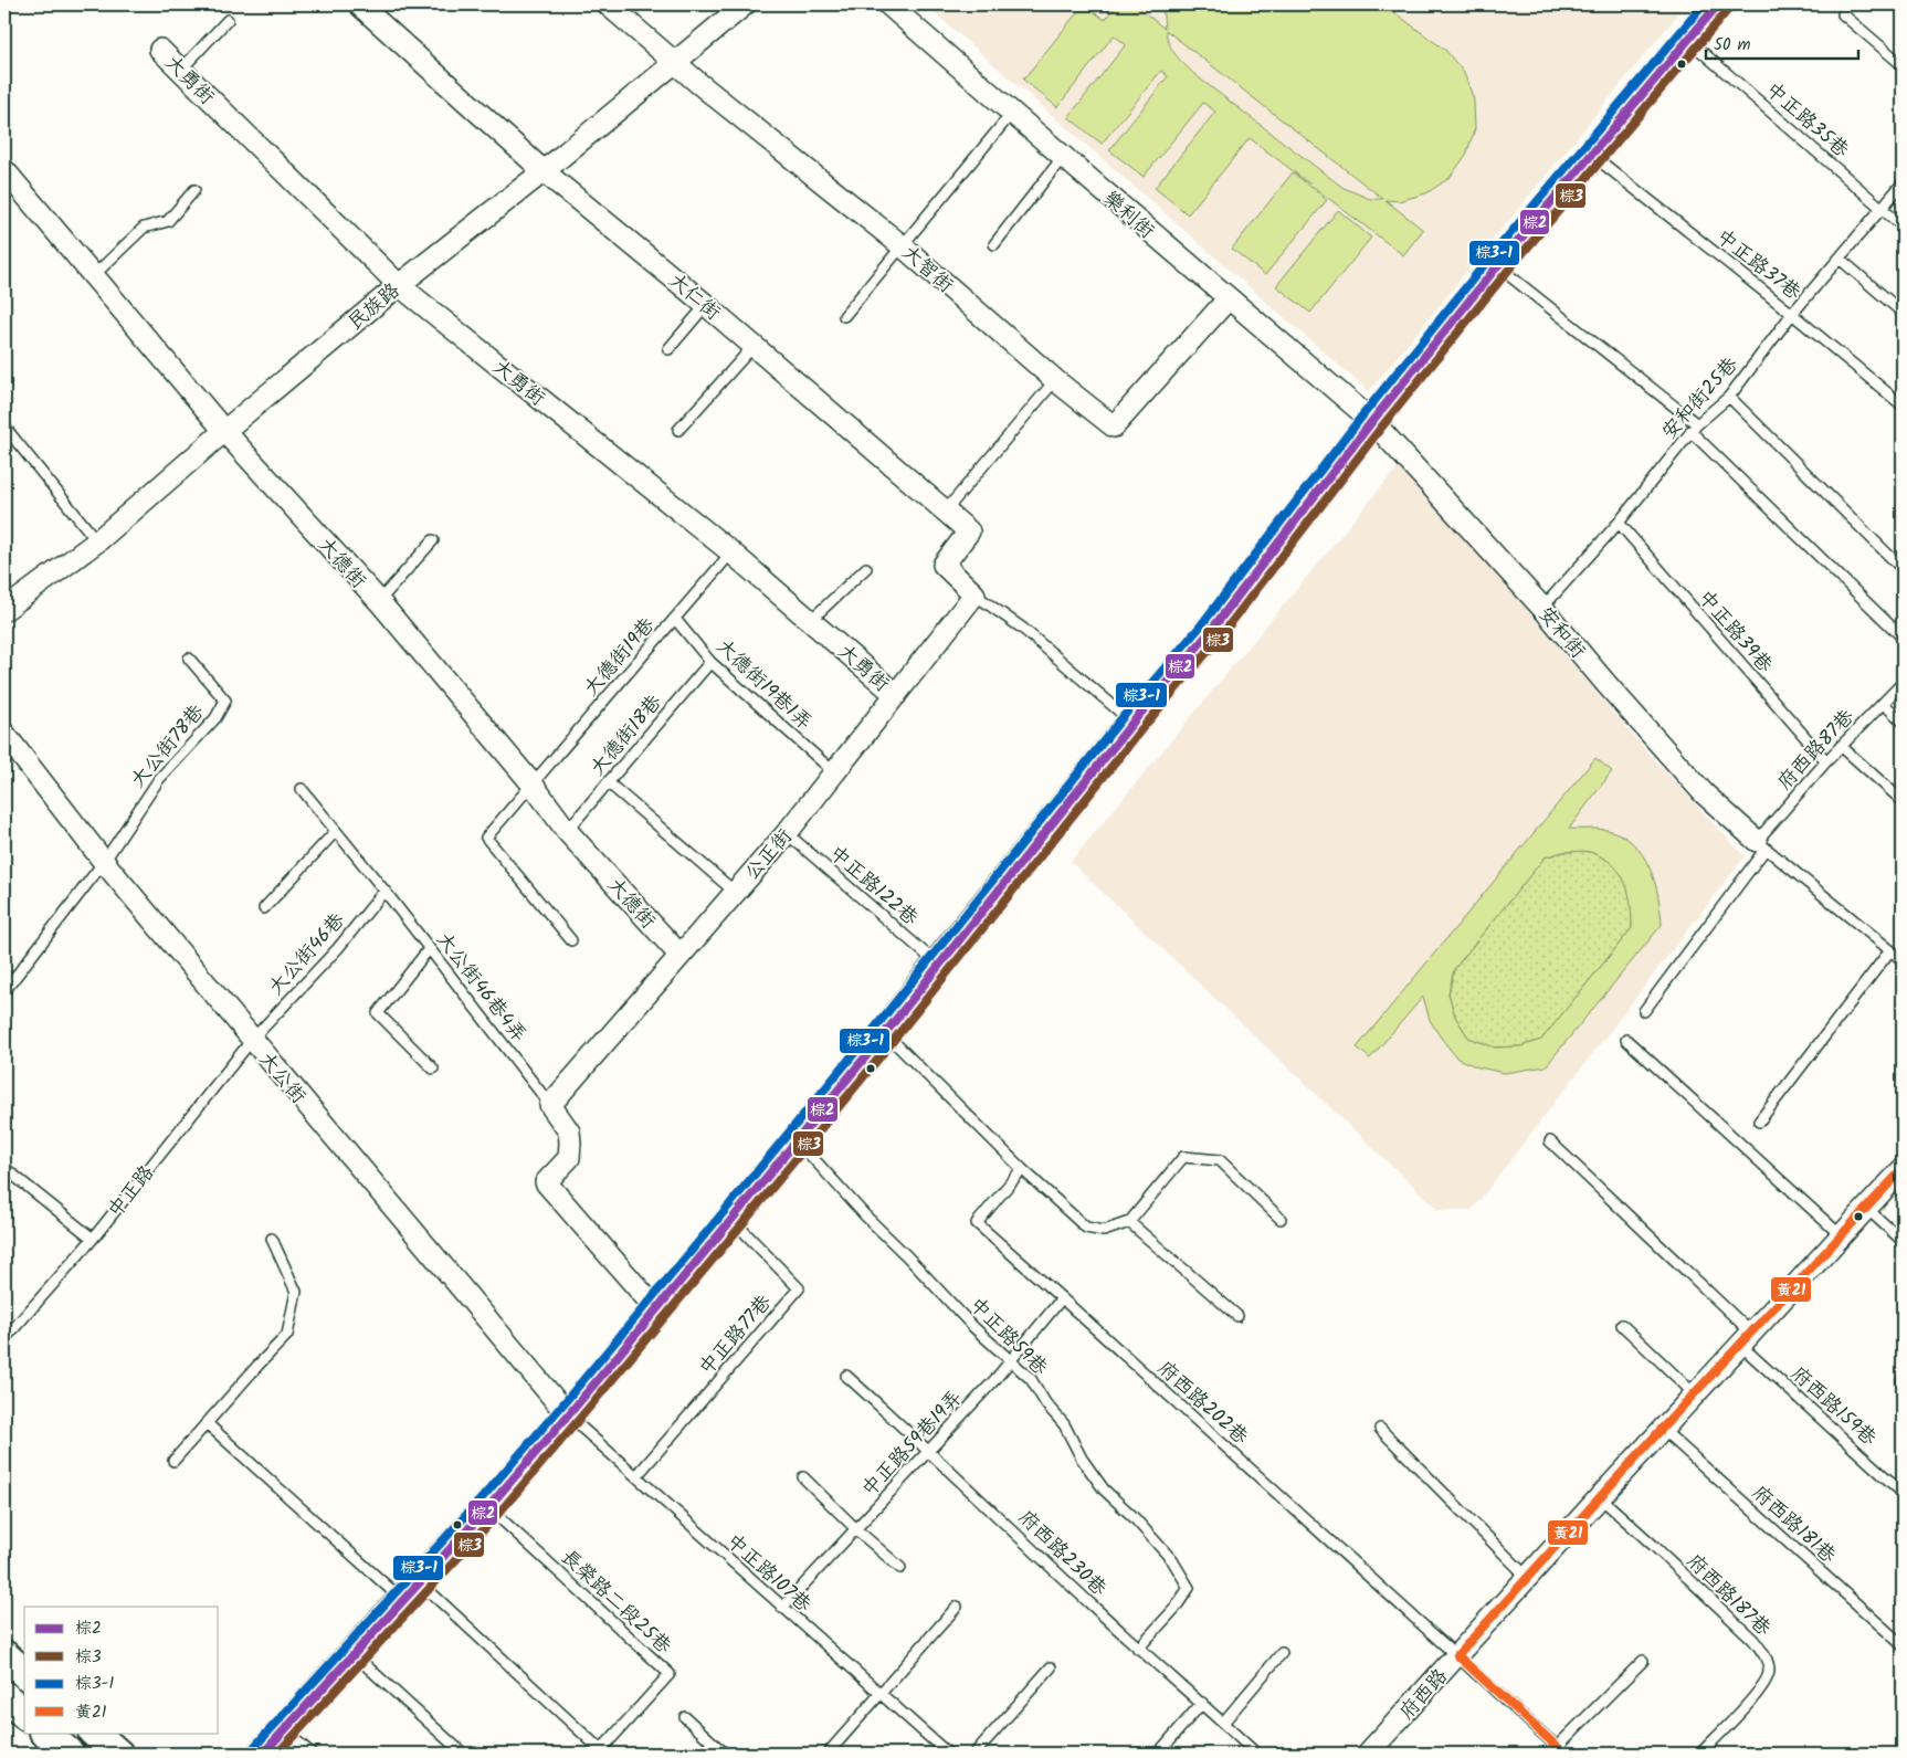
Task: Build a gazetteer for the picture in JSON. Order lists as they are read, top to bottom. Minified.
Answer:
{"streets":{"street":["大勇街","樂利街","大智街","大仁街","民族路","大德街","安和街","公正街","大公街","府西路"],"lane":["中正路35巷","中正路37巷","安和街25巷","中正路39巷","大德街19巷","大德街19巷1弄","大德街18巷","大公街78巷","府西路87巷","中正路122巷","大公街46巷","大公街46巷4弄","中正路","中正路77巷","中正路59巷","府西路202巷","府西路159巷","中正路59巷19弄","府西路181巷","府西路230巷","中正路107巷","府西路187巷","長榮路二段25巷"]},"crossings":[["大勇街","民族路"],["大勇街","大德街19巷"],["大勇街","公正街"],["中正路35巷","安和街25巷"],["樂利街","大智街"],["樂利街","安和街"],["中正路37巷","安和街25巷"],["大智街","民族路"],["大仁街","民族路"],["大仁街","公正街"],["民族路","大德街"],["安和街25巷","中正路39巷"],["安和街25巷","安和街"],["大德街","大德街19巷"],["大德街","大德街18巷"],["大德街","公正街"],["中正路39巷","府西路87巷"],["安和街","府西路87巷"],["大德街19巷","大德街19巷1弄"],["大德街19巷1弄","大德街18巷"],["大德街19巷1弄","公正街"],["大公街78巷","大公街"],["公正街","中正路122巷"],["公正街","大公街46巷4弄"],["大公街46巷","大公街46巷4弄"],["大公街46巷","大公街"],["大公街46巷","中正路"],["大公街","中正路"],["大公街","中正路107巷"],["中正路77巷","中正路107巷"],["中正路59巷","中正路59巷19弄"],["中正路59巷","府西路230巷"],["府西路202巷","中正路59巷19弄"],["府西路202巷","府西路"],["府西路159巷","府西路"],["中正路59巷19弄","府西路230巷"],["中正路59巷19弄","中正路107巷"],["府西路181巷","府西路"],["府西路187巷","府西路"]],"lines":["transit line 棕2","transit line 棕3-1","transit line 棕3","transit line 黃21"],"legend":["棕2","棕3","棕3-1","黃21"],"scale_bar":"50 m"}
